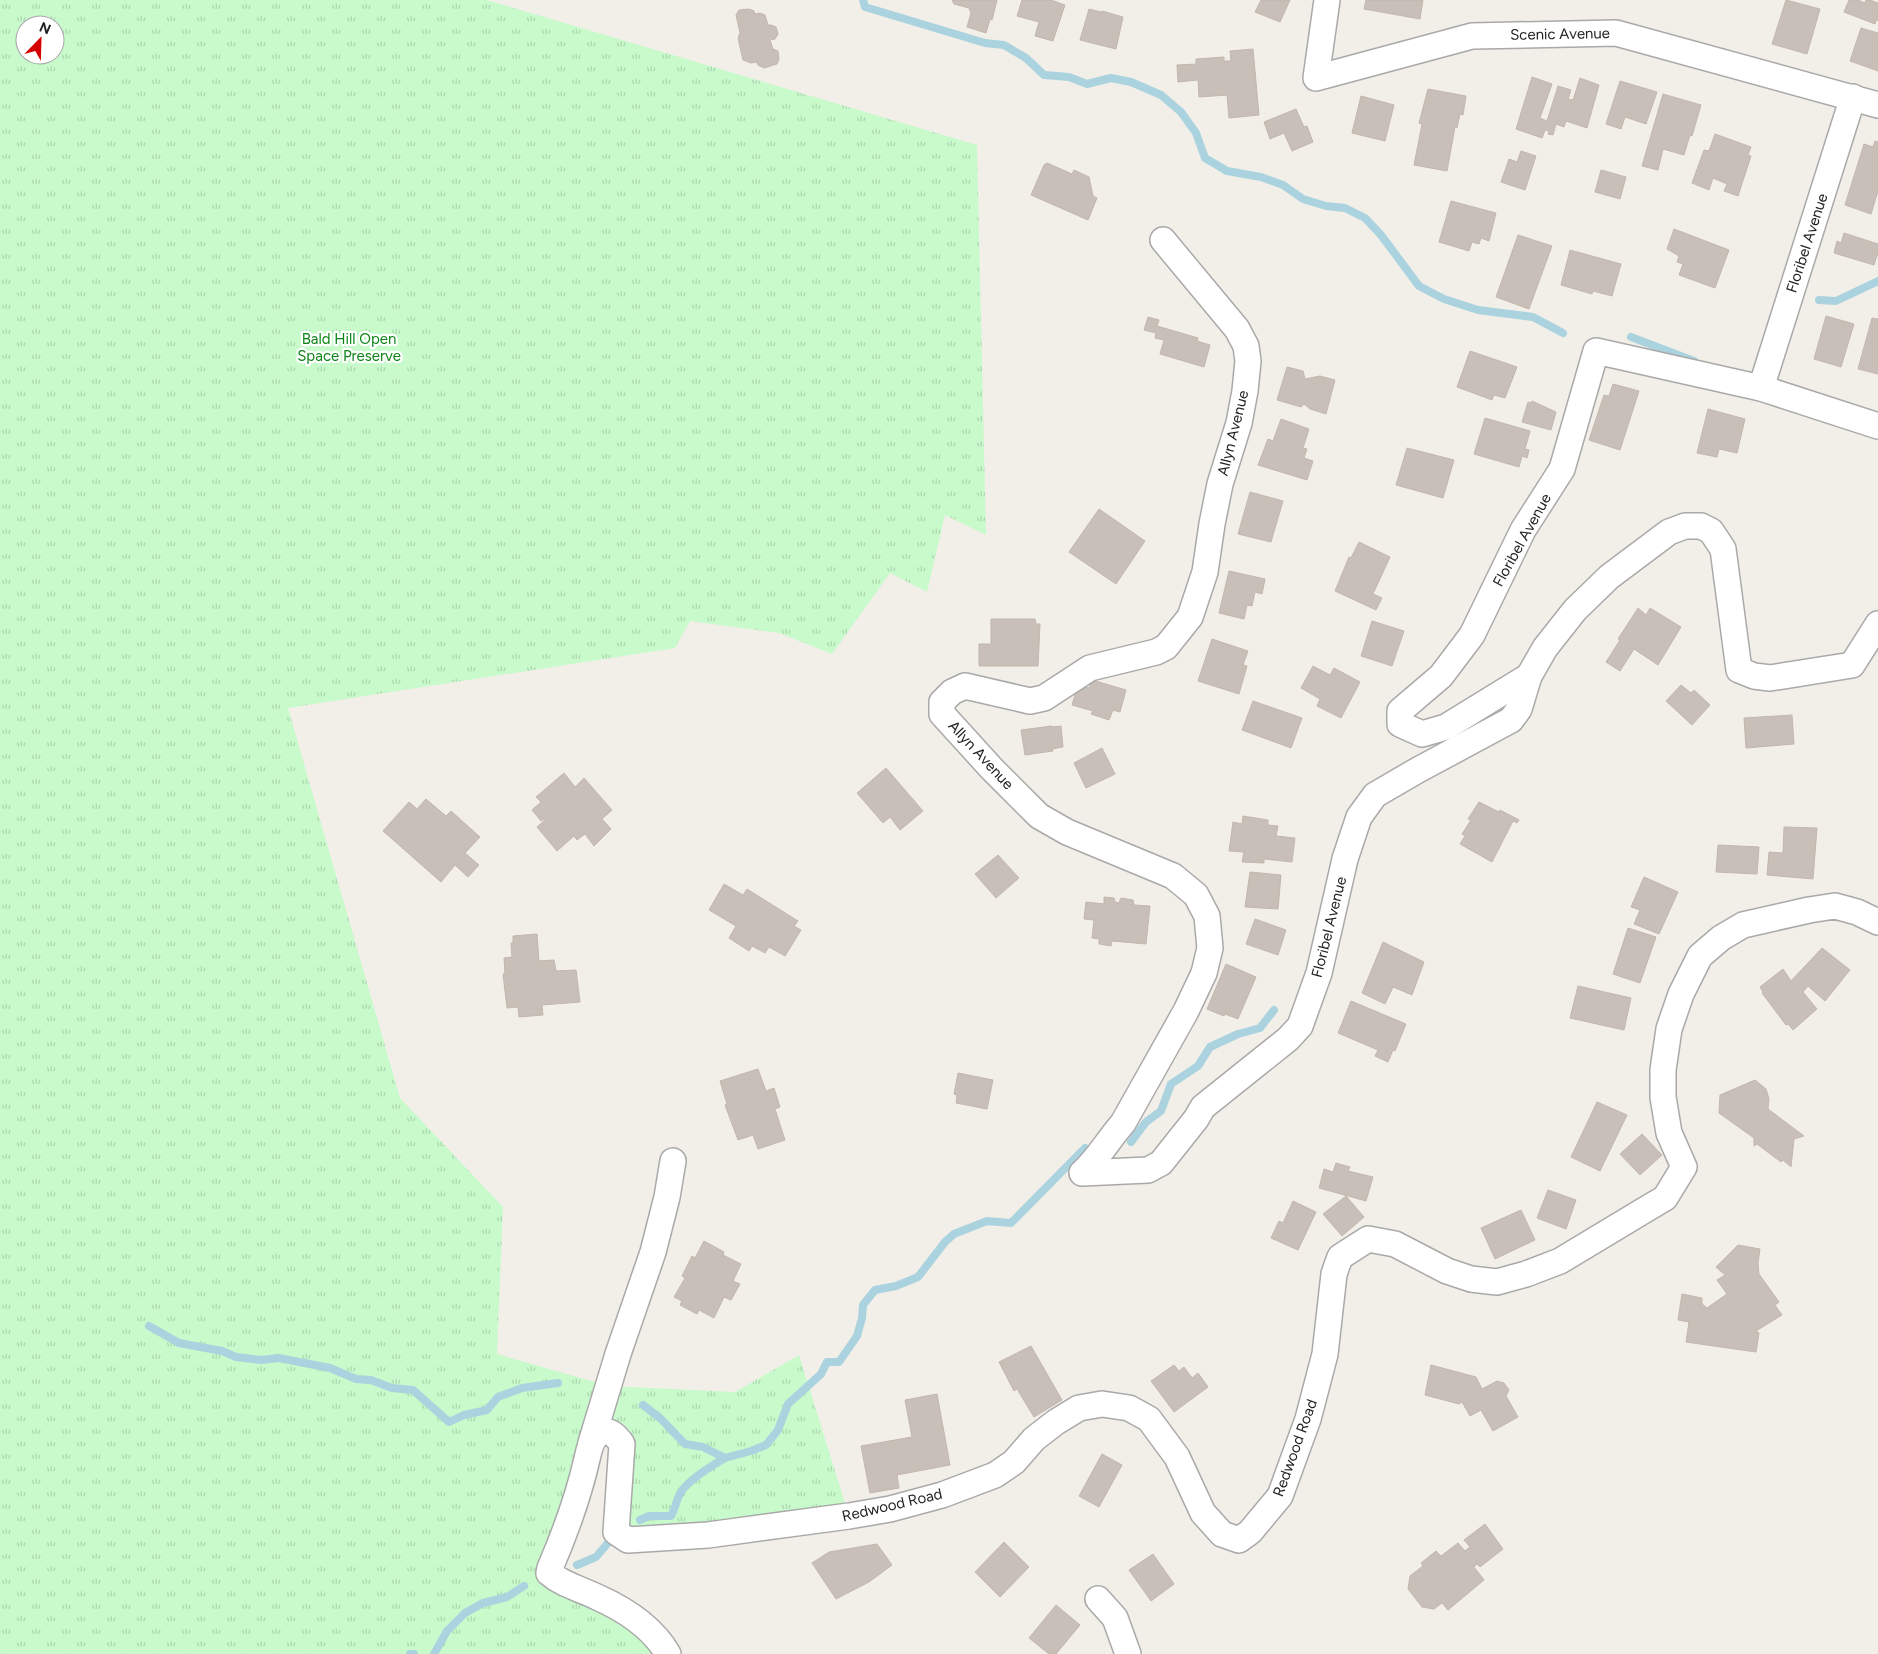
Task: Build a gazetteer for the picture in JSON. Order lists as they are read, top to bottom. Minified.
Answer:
{"streets":{"street":["Scenic Avenue","Floribel Avenue","Allyn Avenue","Redwood Road"]},"crossings":[["Scenic Avenue","Floribel Avenue"],["Floribel Avenue","Allyn Avenue"]],"parks":["Bald Hill Open Space Preserve"],"north":"top right"}
